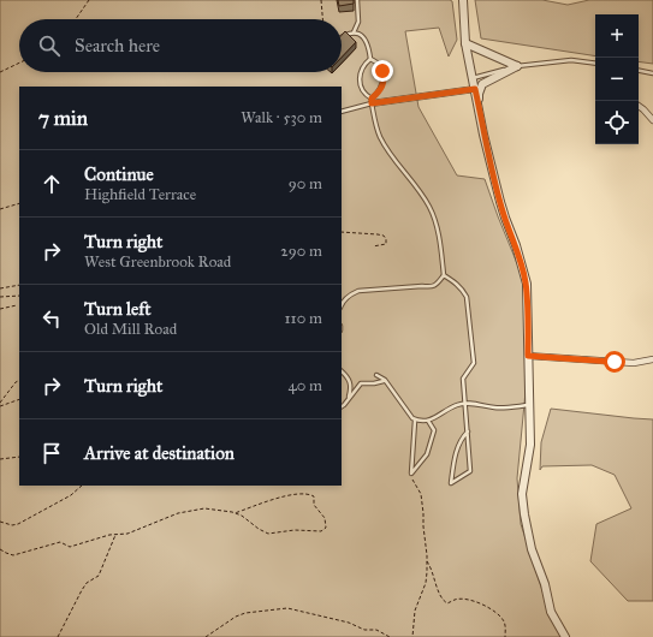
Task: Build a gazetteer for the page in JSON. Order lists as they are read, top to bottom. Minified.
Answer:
{"page":{"map_buttons":["+","−"],"search":"Search here","heading":["7 min","Walk · 530 m"],"list":[["Continue","Highfield Terrace","90 m"],["Turn right","West Greenbrook Road","290 m"],["Turn left","Old Mill Road","110 m"],["Turn right","40 m"],"Arrive at destination"]}}
